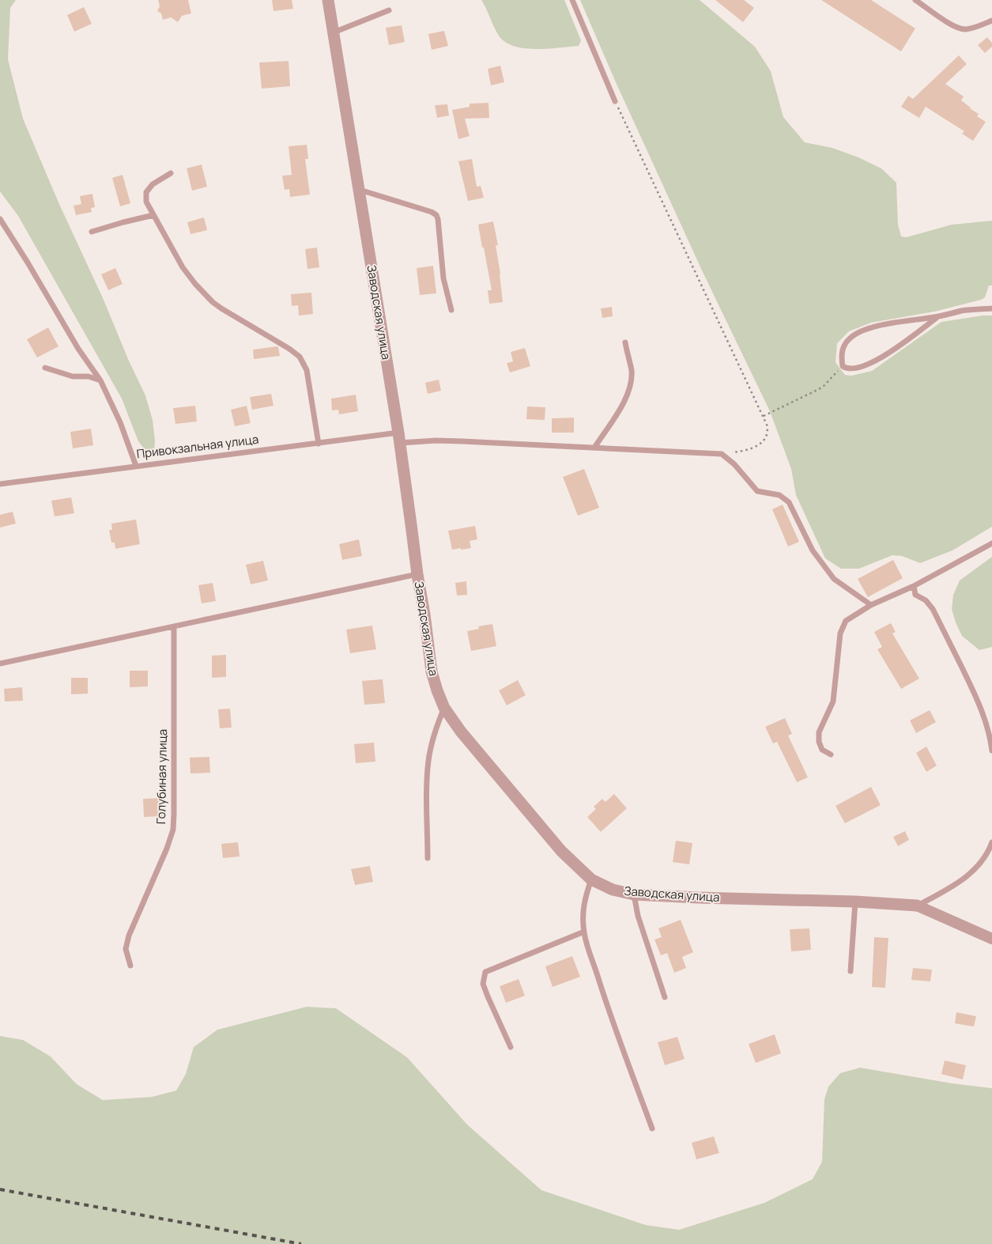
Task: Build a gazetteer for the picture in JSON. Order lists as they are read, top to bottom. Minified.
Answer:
{"streets":{"street":["Заводская улица"],"lane":["Привокзальная улица","Голубиная улица"]},"crossings":[["Заводская улица","Привокзальная улица"]]}
